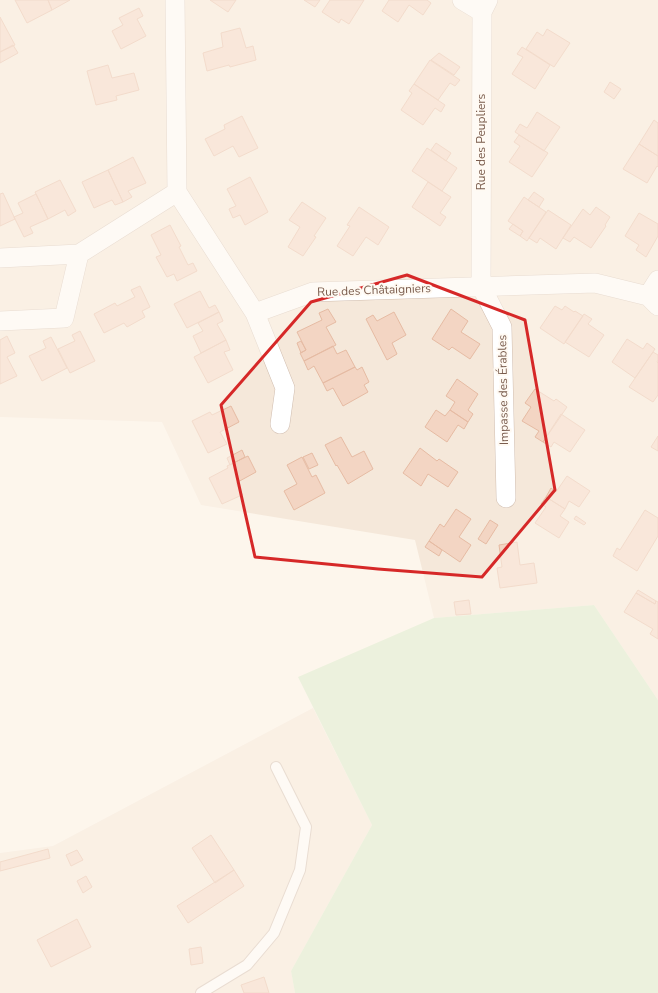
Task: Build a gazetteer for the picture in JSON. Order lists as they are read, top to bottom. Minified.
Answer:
{"streets":{"street":["Rue des Peupliers","Rue des Châtaigniers","Impasse des Érables"]},"crossings":[["Rue des Peupliers","Rue des Châtaigniers"],["Rue des Peupliers","Impasse des Érables"],["Rue des Châtaigniers","Impasse des Érables"]]}
